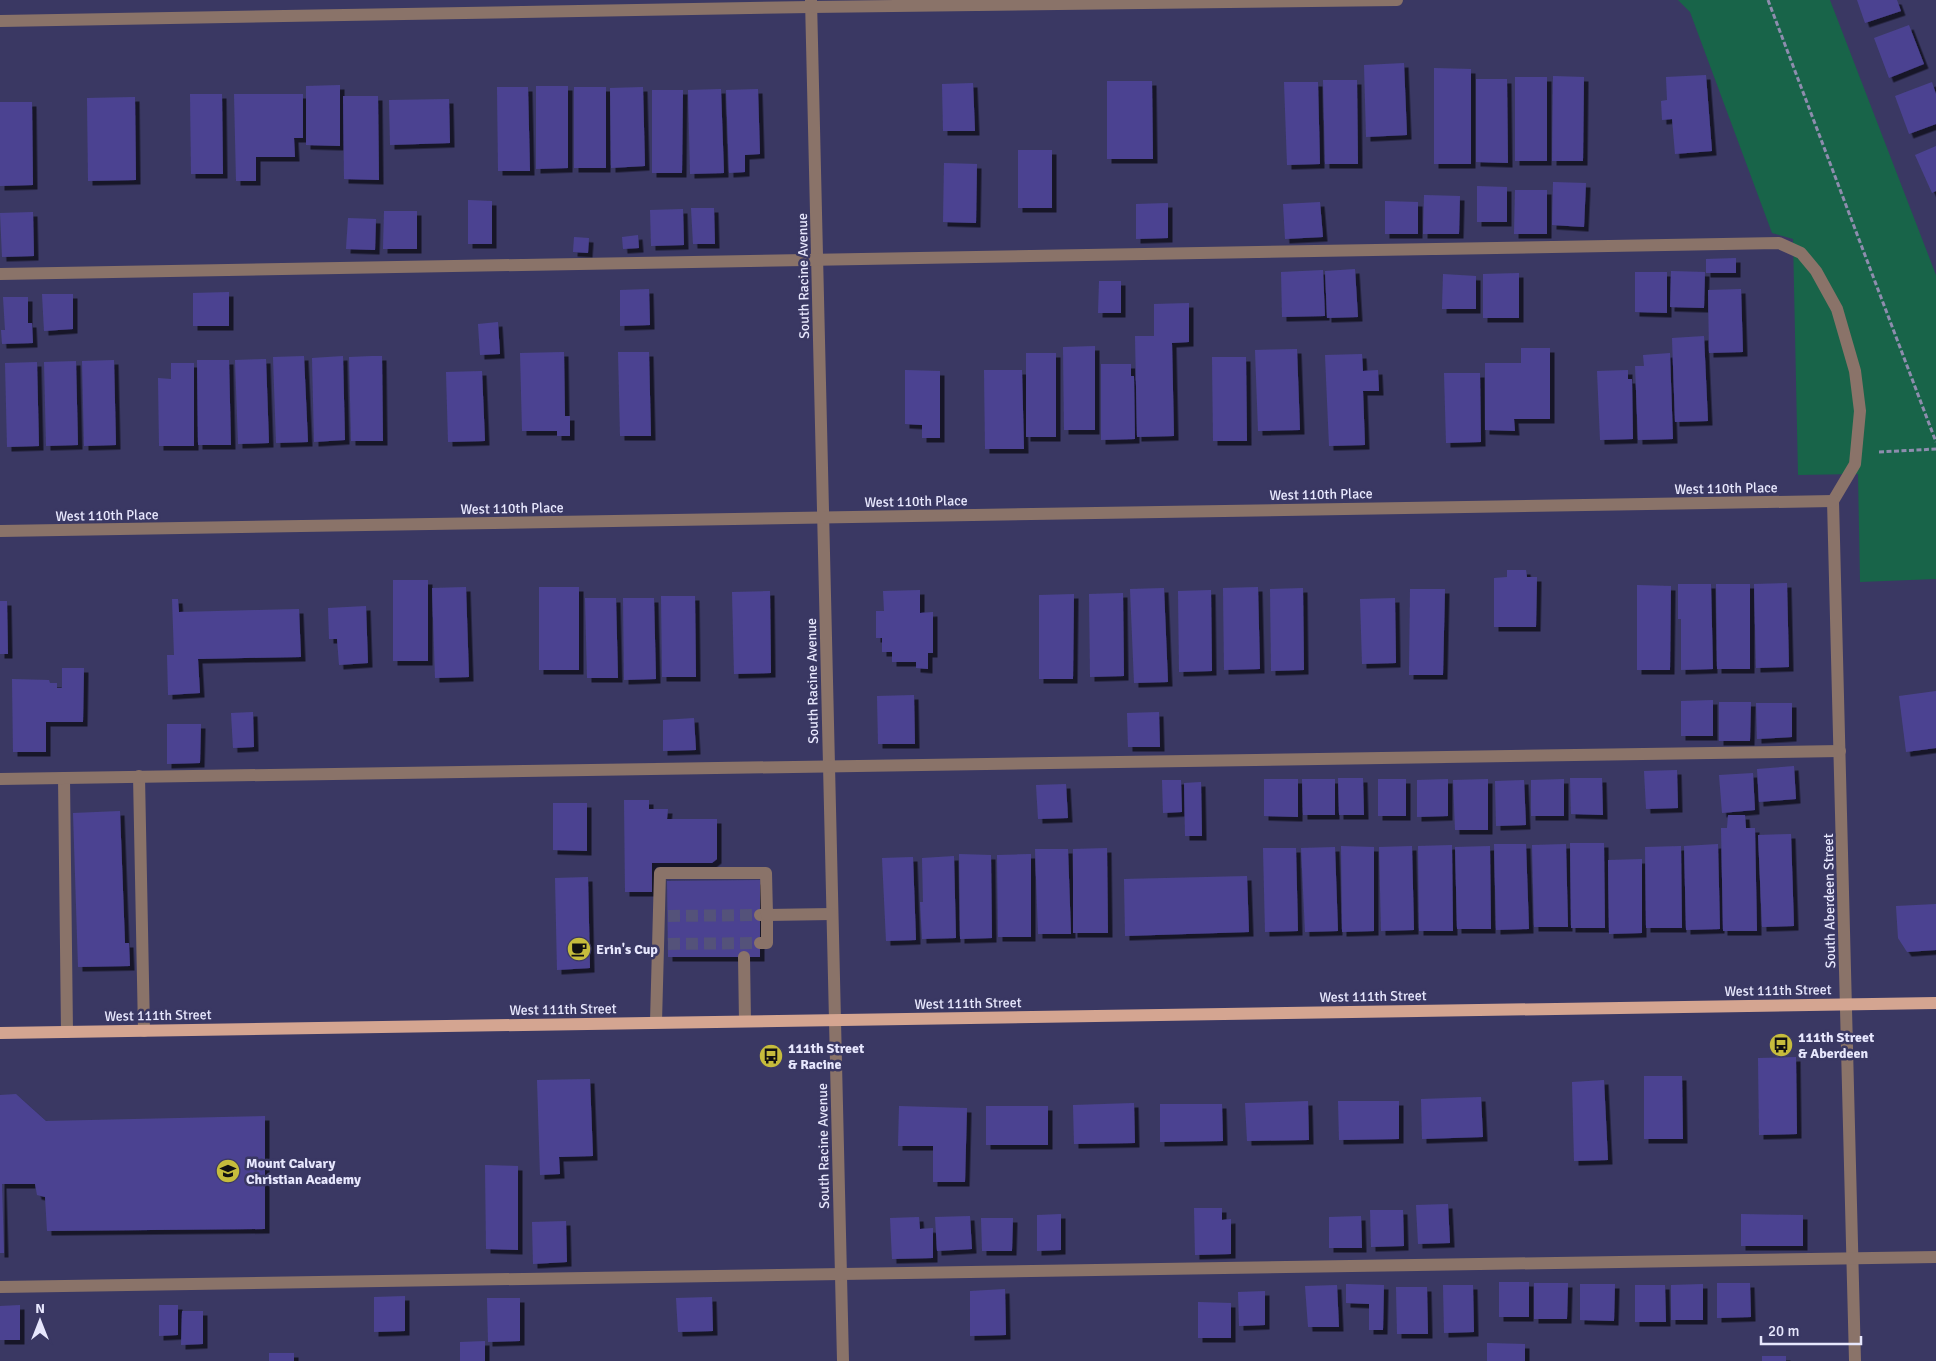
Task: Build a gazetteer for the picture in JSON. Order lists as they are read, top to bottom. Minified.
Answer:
{"streets":{"main road":["West 111th Street"],"street":["South Racine Avenue","West 110th Place","South Aberdeen Street"]},"crossings":[["South Racine Avenue","West 110th Place"],["South Racine Avenue","West 111th Street"],["West 110th Place","South Aberdeen Street"],["South Aberdeen Street","West 111th Street"]],"places":{"cafe":["Erin's Cup"],"bus stop":["111th Street & Aberdeen","111th Street & Racine"],"school or university":["Mount Calvary Christian Academy"]},"scale_bar":"20 m","north":"top"}
